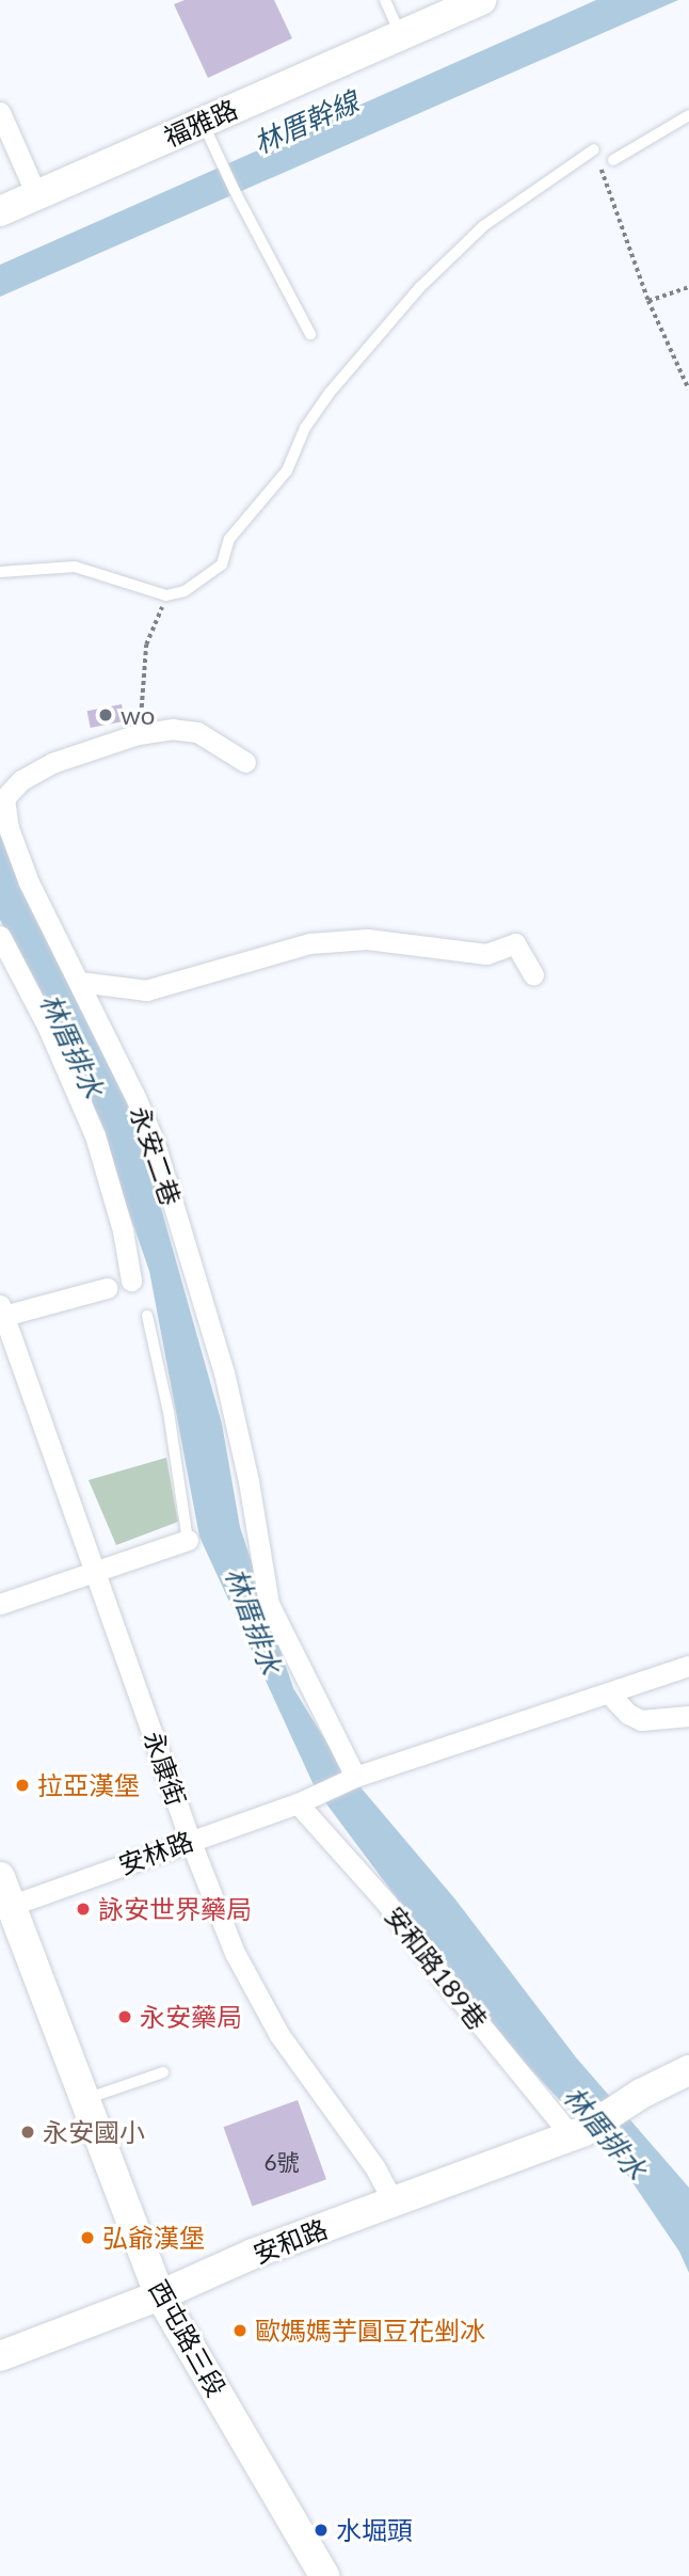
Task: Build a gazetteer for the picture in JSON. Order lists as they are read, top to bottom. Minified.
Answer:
{"streets":{"street":["福雅路","永安二巷","永康街","安林路","安和路189巷","安和路","西屯路三段"]},"crossings":[["永安二巷","安林路"],["永康街","安林路"],["永康街","安和路"],["安林路","安和路189巷"],["安林路","西屯路三段"],["安和路189巷","安和路"],["安和路","西屯路三段"]],"water":["林厝幹線","林厝排水"],"places":["wo","拉亞漢堡","詠安世界藥局","永安藥局","永安國小","弘爺漢堡","歐媽媽芋圓豆花剉冰","水堀頭"],"house_numbers":["6號"]}
